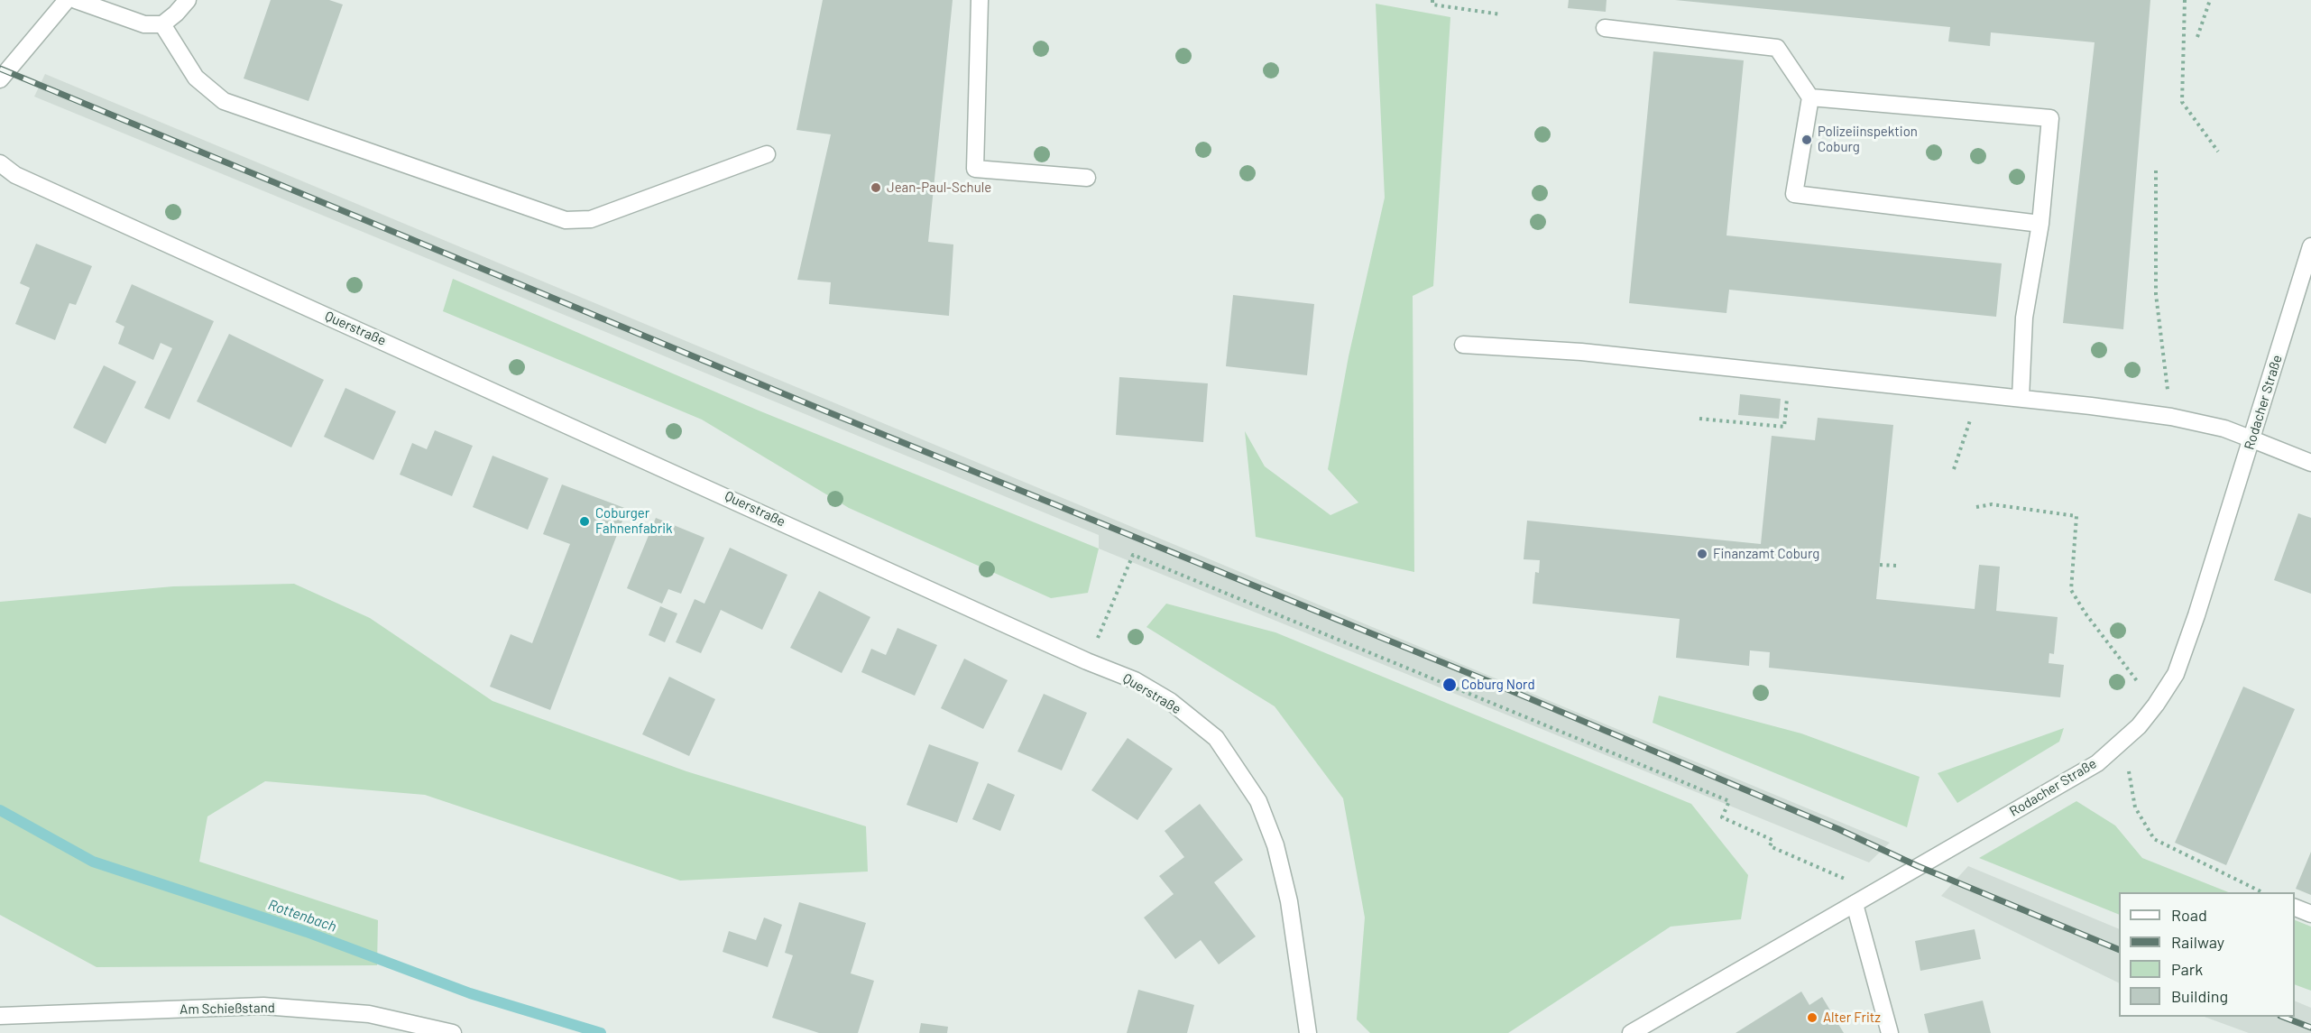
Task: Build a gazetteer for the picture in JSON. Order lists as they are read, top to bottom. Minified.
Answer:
{"streets":{"street":["Querstraße","Rodacher Straße","Am Schießstand"]},"water":["Rottenbach"],"places":["Polizeiinspektion Coburg","Jean-Paul-Schule","Coburger Fahnenfabrik","Finanzamt Coburg","Coburg Nord","Alter Fritz"],"legend":["Road","Railway","Park","Building"]}
